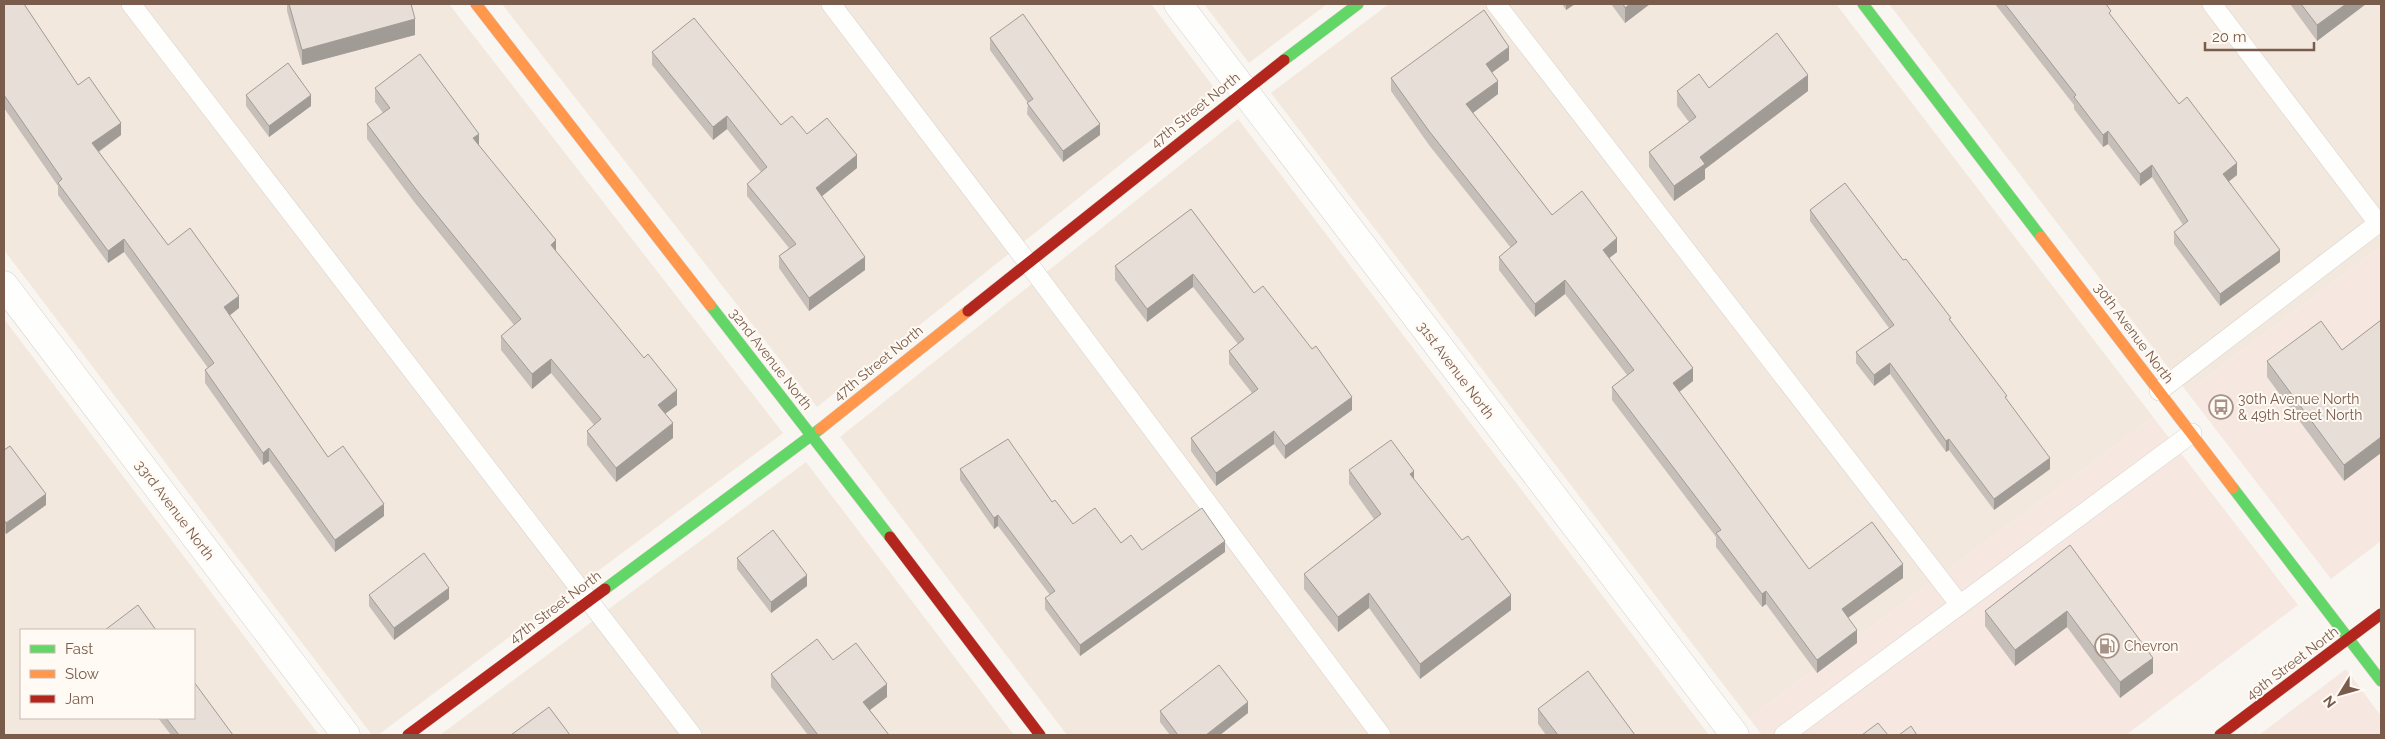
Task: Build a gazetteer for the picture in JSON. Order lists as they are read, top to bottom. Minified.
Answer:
{"streets":{"street":["47th Street North","30th Avenue North","32nd Avenue North","31st Avenue North","33rd Avenue North","49th Street North"]},"crossings":[["47th Street North","32nd Avenue North"],["47th Street North","31st Avenue North"],["30th Avenue North","49th Street North"]],"places":{"bus stop":["30th Avenue North & 49th Street North"],"fuel station":["Chevron"]},"legend":["Fast","Slow","Jam"],"scale_bar":"20 m","north":"bottom left"}
